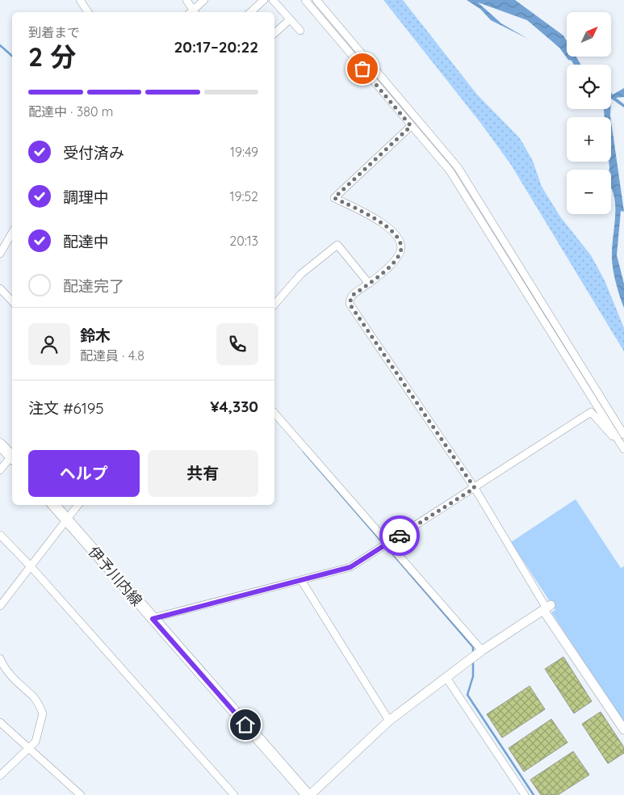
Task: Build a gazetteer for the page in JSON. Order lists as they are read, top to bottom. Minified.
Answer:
{"streets":{"main road":["伊予川内線"]},"north":"top right","page":{"map_buttons":["+","−"],"heading":["2 分","到着まで","20:17–20:22"],"panel":["鈴木","配達員 · 4.8","注文 #6195","¥4,330"],"bar":"配達中 · 380 m","list":[["受付済み","19:49"],["調理中","19:52"],["配達中","20:13"],"配達完了"],"buttons":["ヘルプ","共有"]}}
